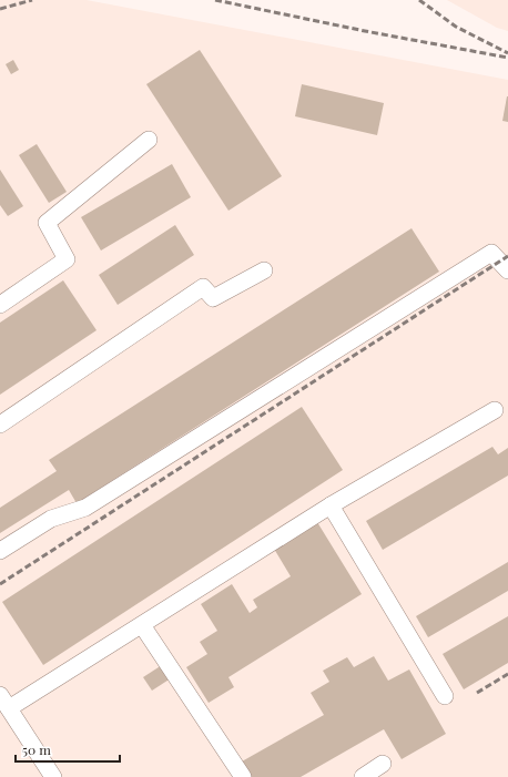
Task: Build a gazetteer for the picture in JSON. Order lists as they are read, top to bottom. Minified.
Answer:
{"scale_bar":"50 m"}
